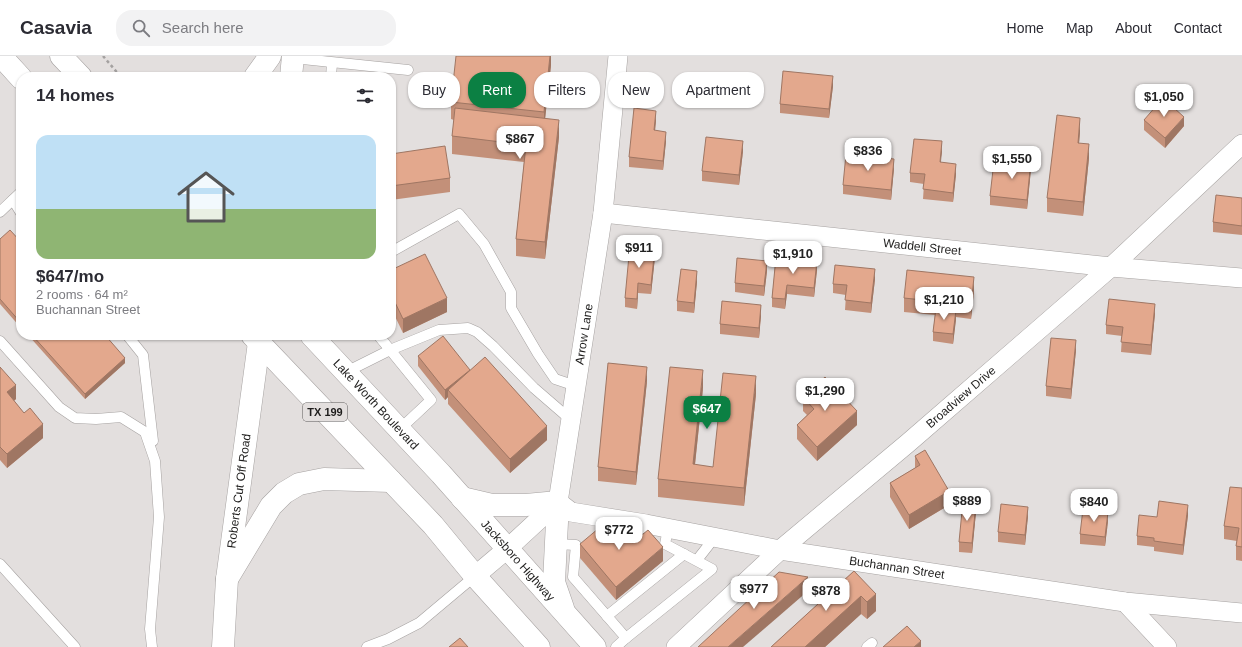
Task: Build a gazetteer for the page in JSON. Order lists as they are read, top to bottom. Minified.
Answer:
{"streets":{"main road":["Lake Worth Boulevard","TX 199","Roberts Cut Off Road","Jacksboro Highway"],"street":["Waddell Street","Arrow Lane","Broadview Drive","Buchannan Street"]},"crossings":[["Waddell Street","Arrow Lane"],["Waddell Street","Broadview Drive"],["Arrow Lane","Buchannan Street"],["Broadview Drive","Buchannan Street"],["Lake Worth Boulevard","Jacksboro Highway"]],"page":{"header":"Casavia","search":"Search here","nav":["Home","Map","About","Contact"],"chip":["Buy","Rent","Filters","New","Apartment"],"heading":"14 homes","price":["$1,050","$867","$836","$1,550","$911","$1,910","$1,210","$1,290","$647","$889","$840","$772","$977","$878"],"list":[{"name":"$647/mo","note":"2 rooms · 64 m² · Buchannan Street"}]}}
